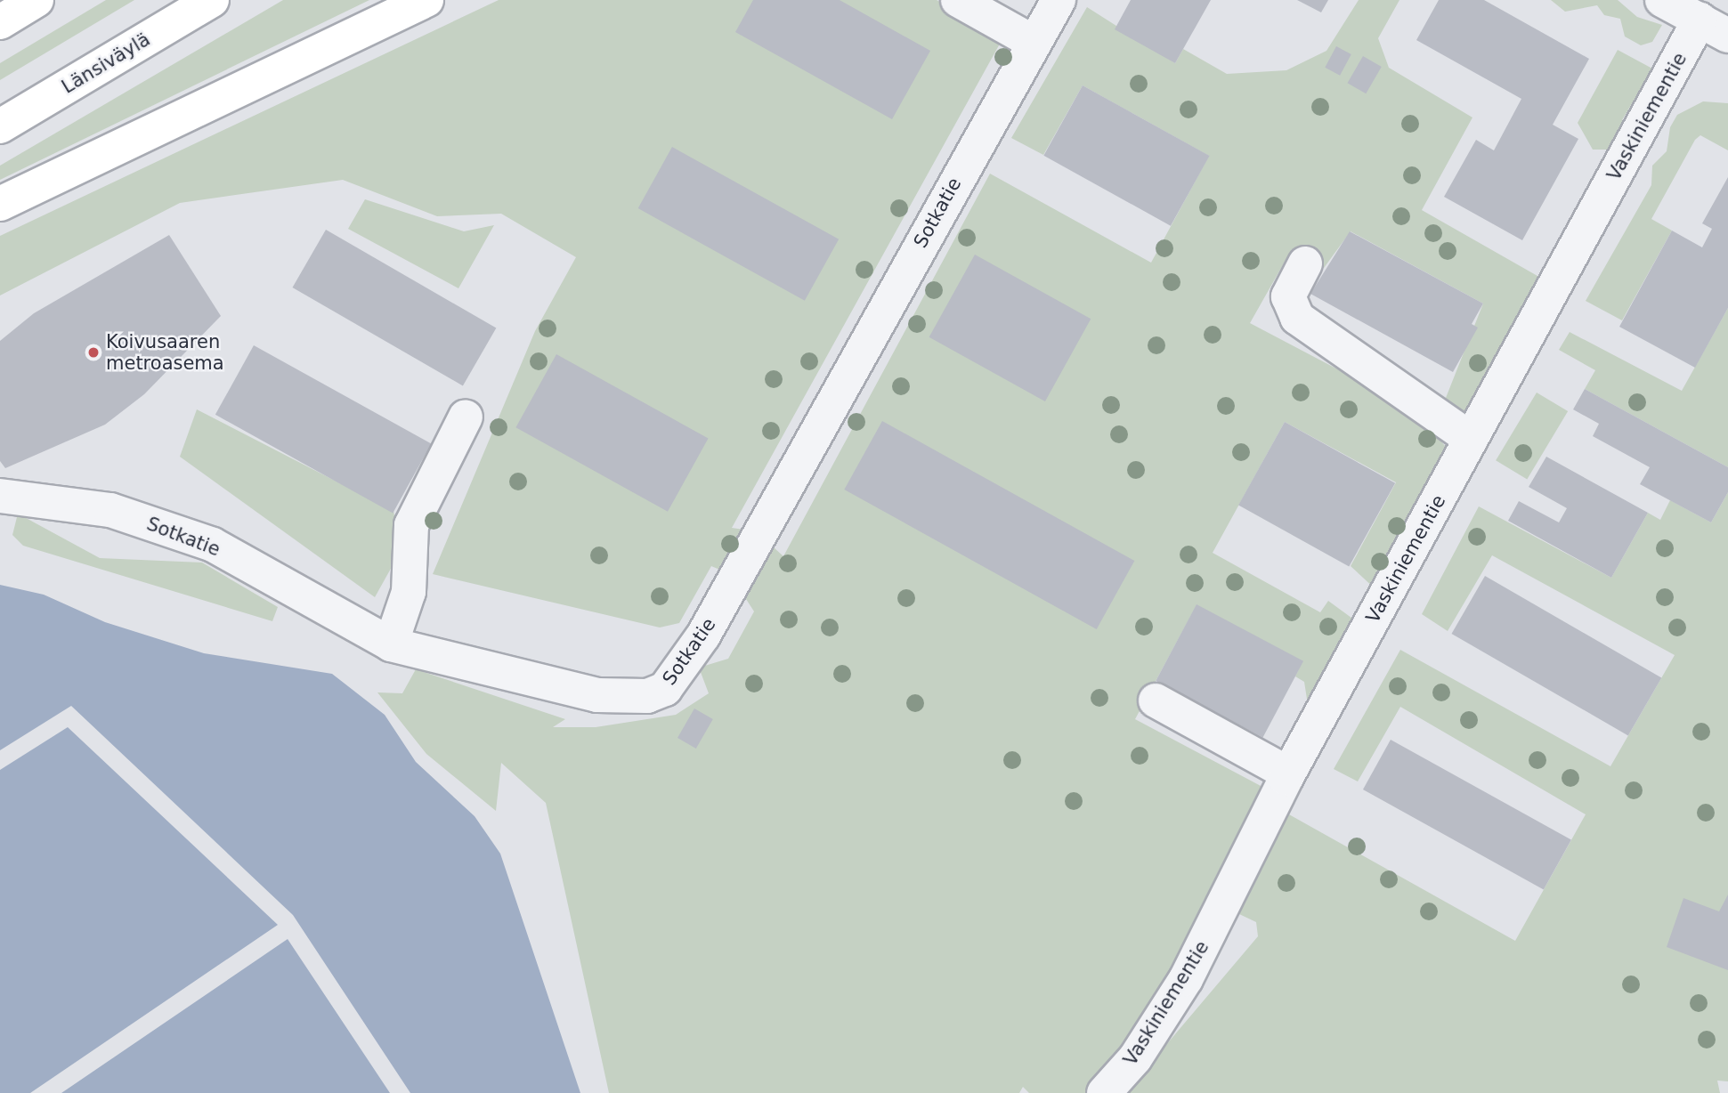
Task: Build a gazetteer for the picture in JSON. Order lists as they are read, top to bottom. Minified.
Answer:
{"streets":{"highway":["Länsiväylä"],"street":["Vaskiniementie","Sotkatie"]},"places":["Koivusaaren metroasema"]}
